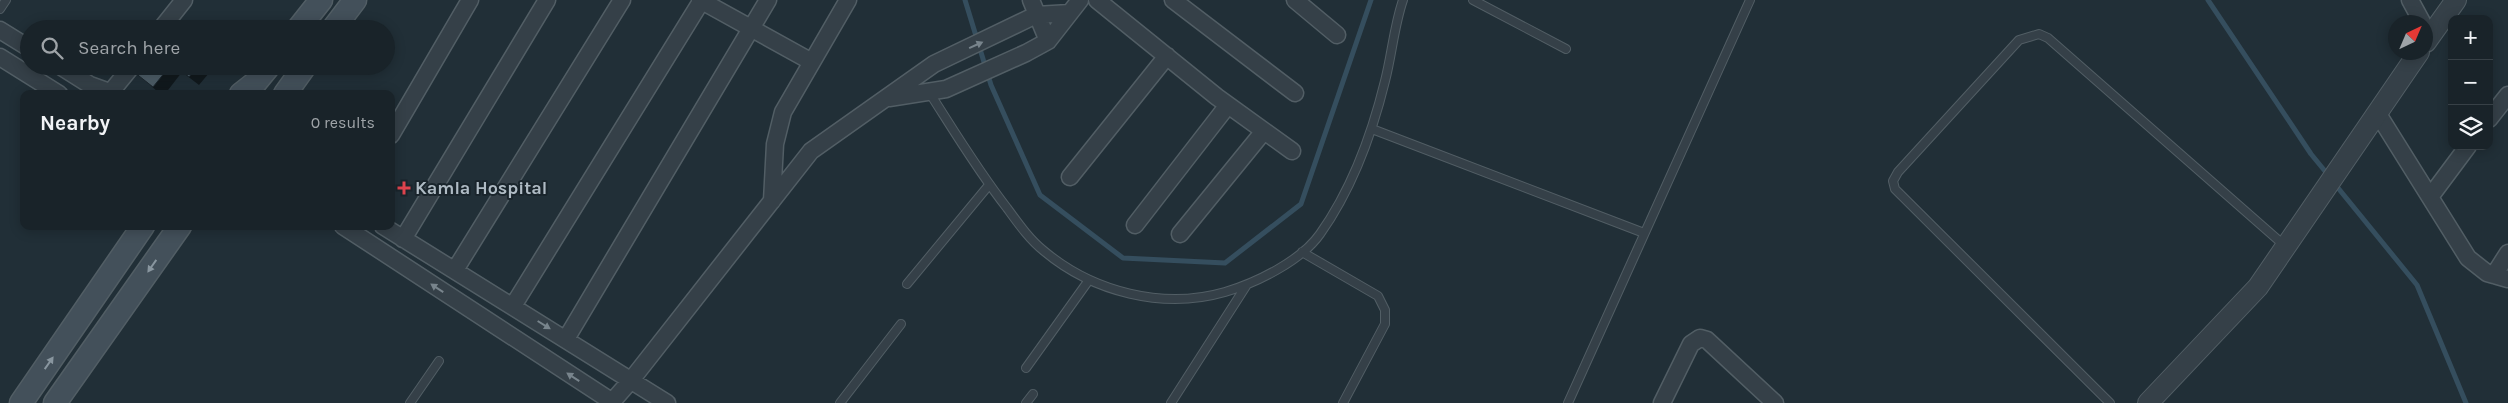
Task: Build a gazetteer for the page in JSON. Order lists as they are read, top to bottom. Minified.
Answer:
{"places":{"health":["Kamla Hospital"]},"north":"top right","page":{"map_buttons":["+","−"],"search":"Search here","heading":["Nearby","0 results"]}}
